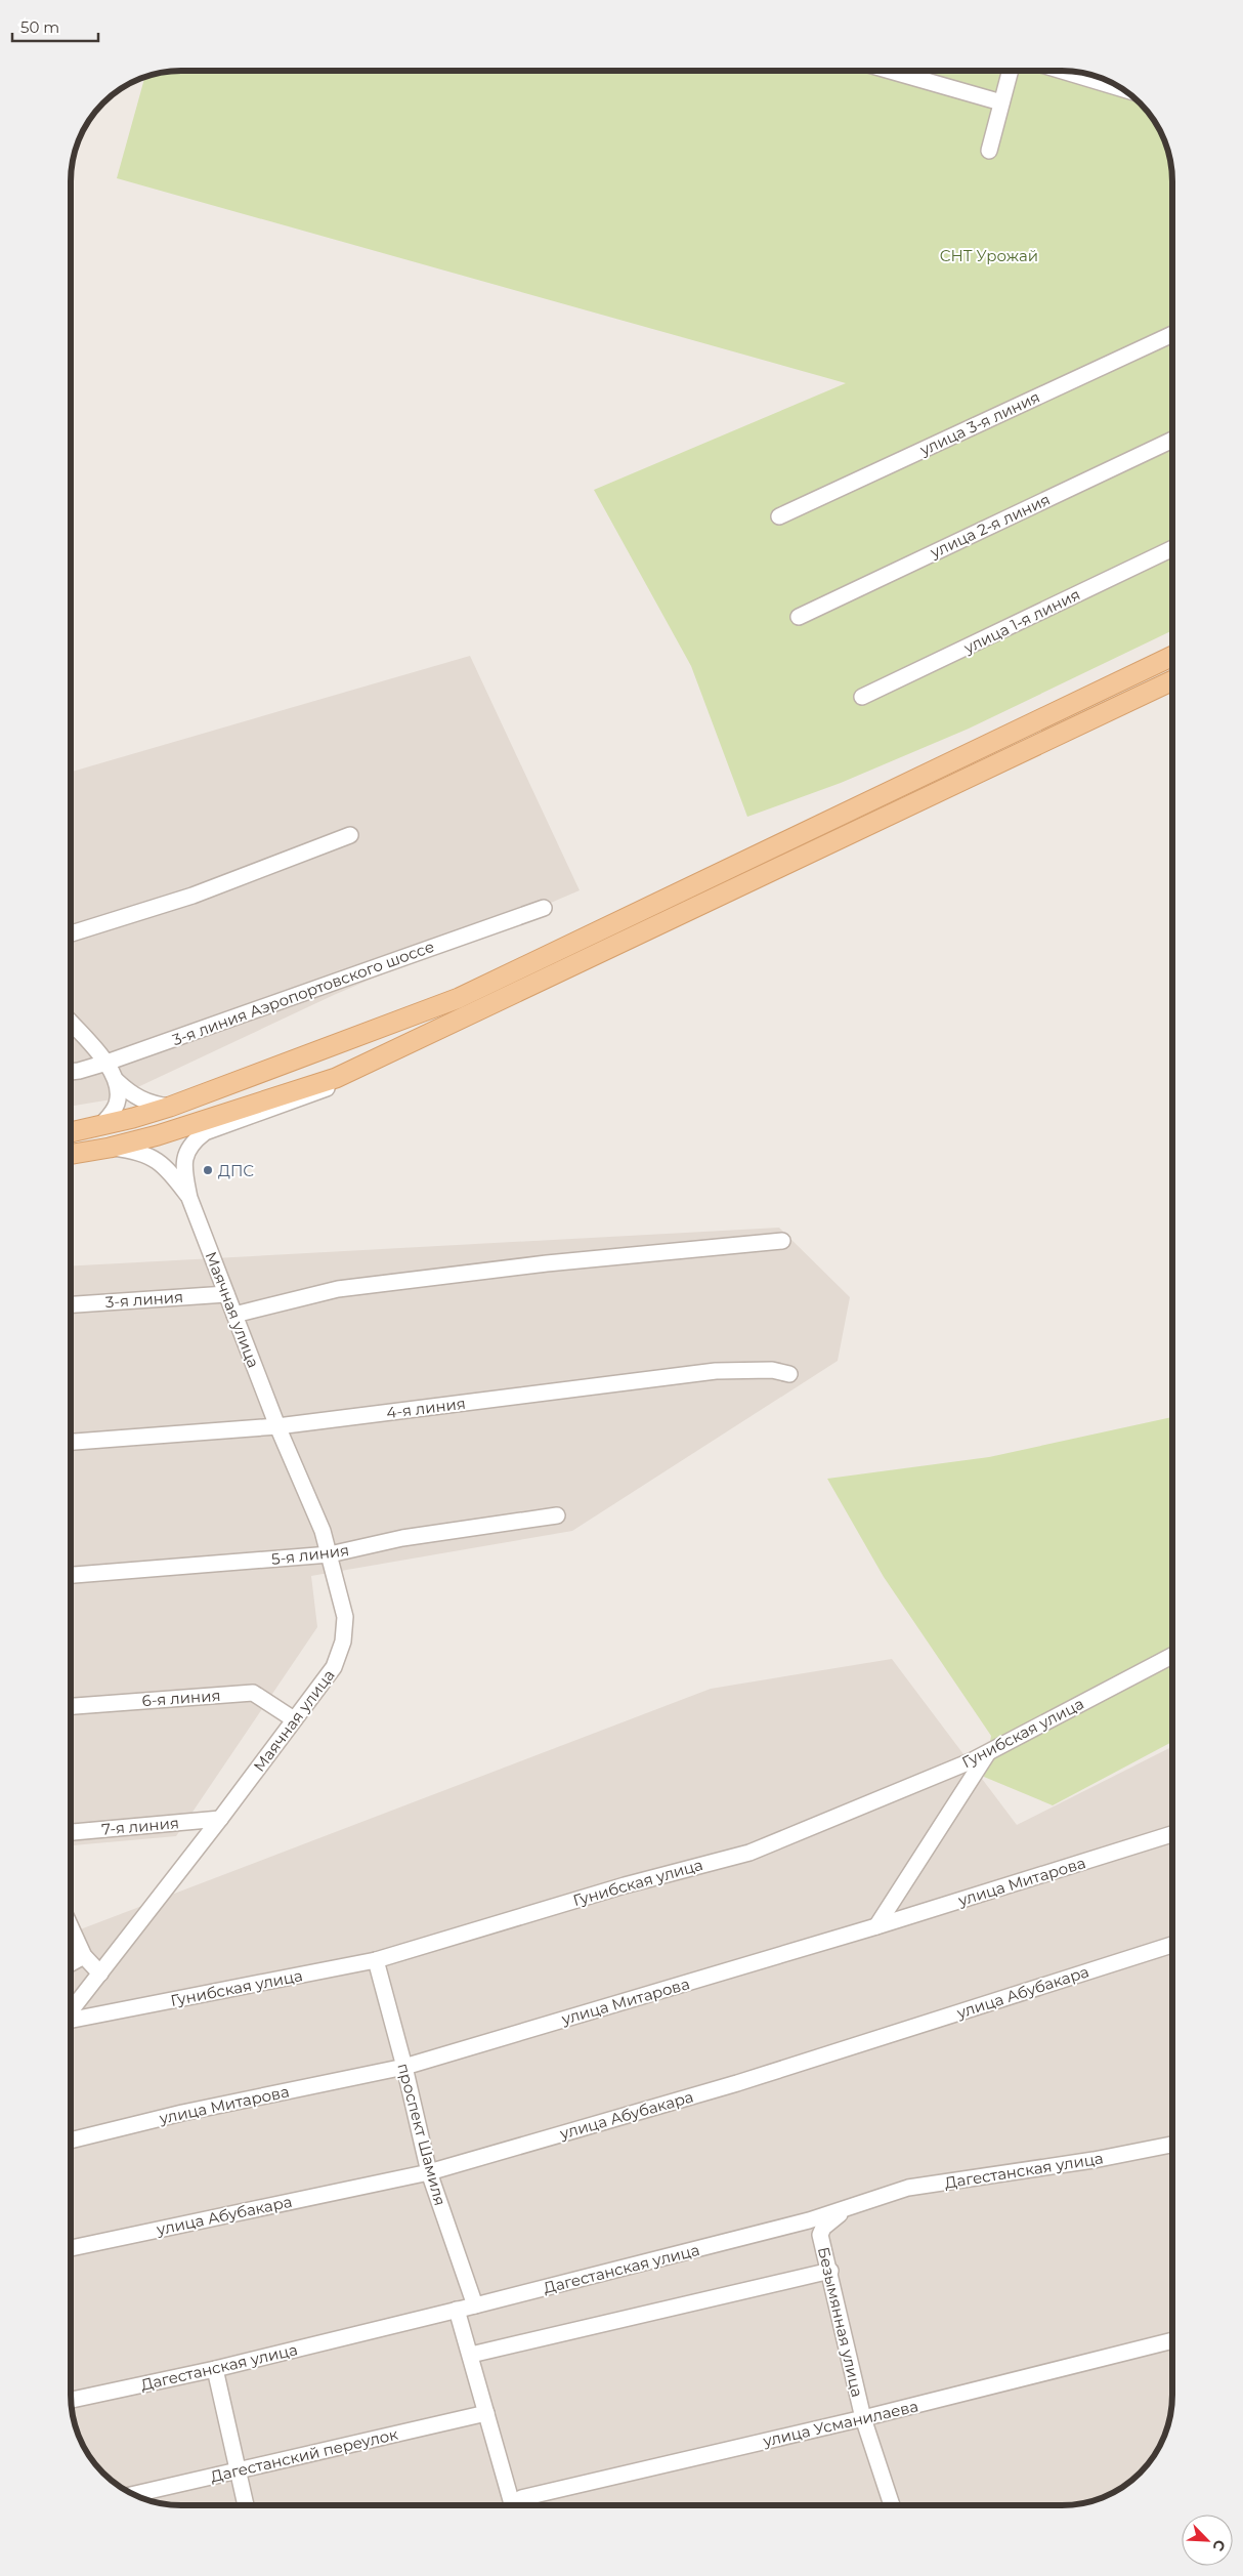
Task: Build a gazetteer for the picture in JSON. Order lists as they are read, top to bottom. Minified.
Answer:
{"streets":{"street":["улица 3-я линия","улица 2-я линия","улица 1-я линия","3-я линия Аэропортовского шоссе","3-я линия","Маячная улица","4-я линия","5-я линия","6-я линия","Гунибская улица","7-я линия","улица Митарова","улица Абубакара","проспект Шамиля","Дагестанская улица","Безымянная улица","улица Усманилаева","Дагестанский переулок"]},"crossings":[["3-я линия","Маячная улица"],["Маячная улица","4-я линия"],["Маячная улица","5-я линия"],["Маячная улица","6-я линия"],["Маячная улица","7-я линия"],["Гунибская улица","проспект Шамиля"],["улица Митарова","проспект Шамиля"],["улица Абубакара","проспект Шамиля"],["проспект Шамиля","Дагестанская улица"],["Дагестанская улица","Безымянная улица"],["Безымянная улица","улица Усманилаева"]],"parks":["СНТ Урожай"],"places":["ДПС"],"scale_bar":"50 m","north":"bottom right"}
